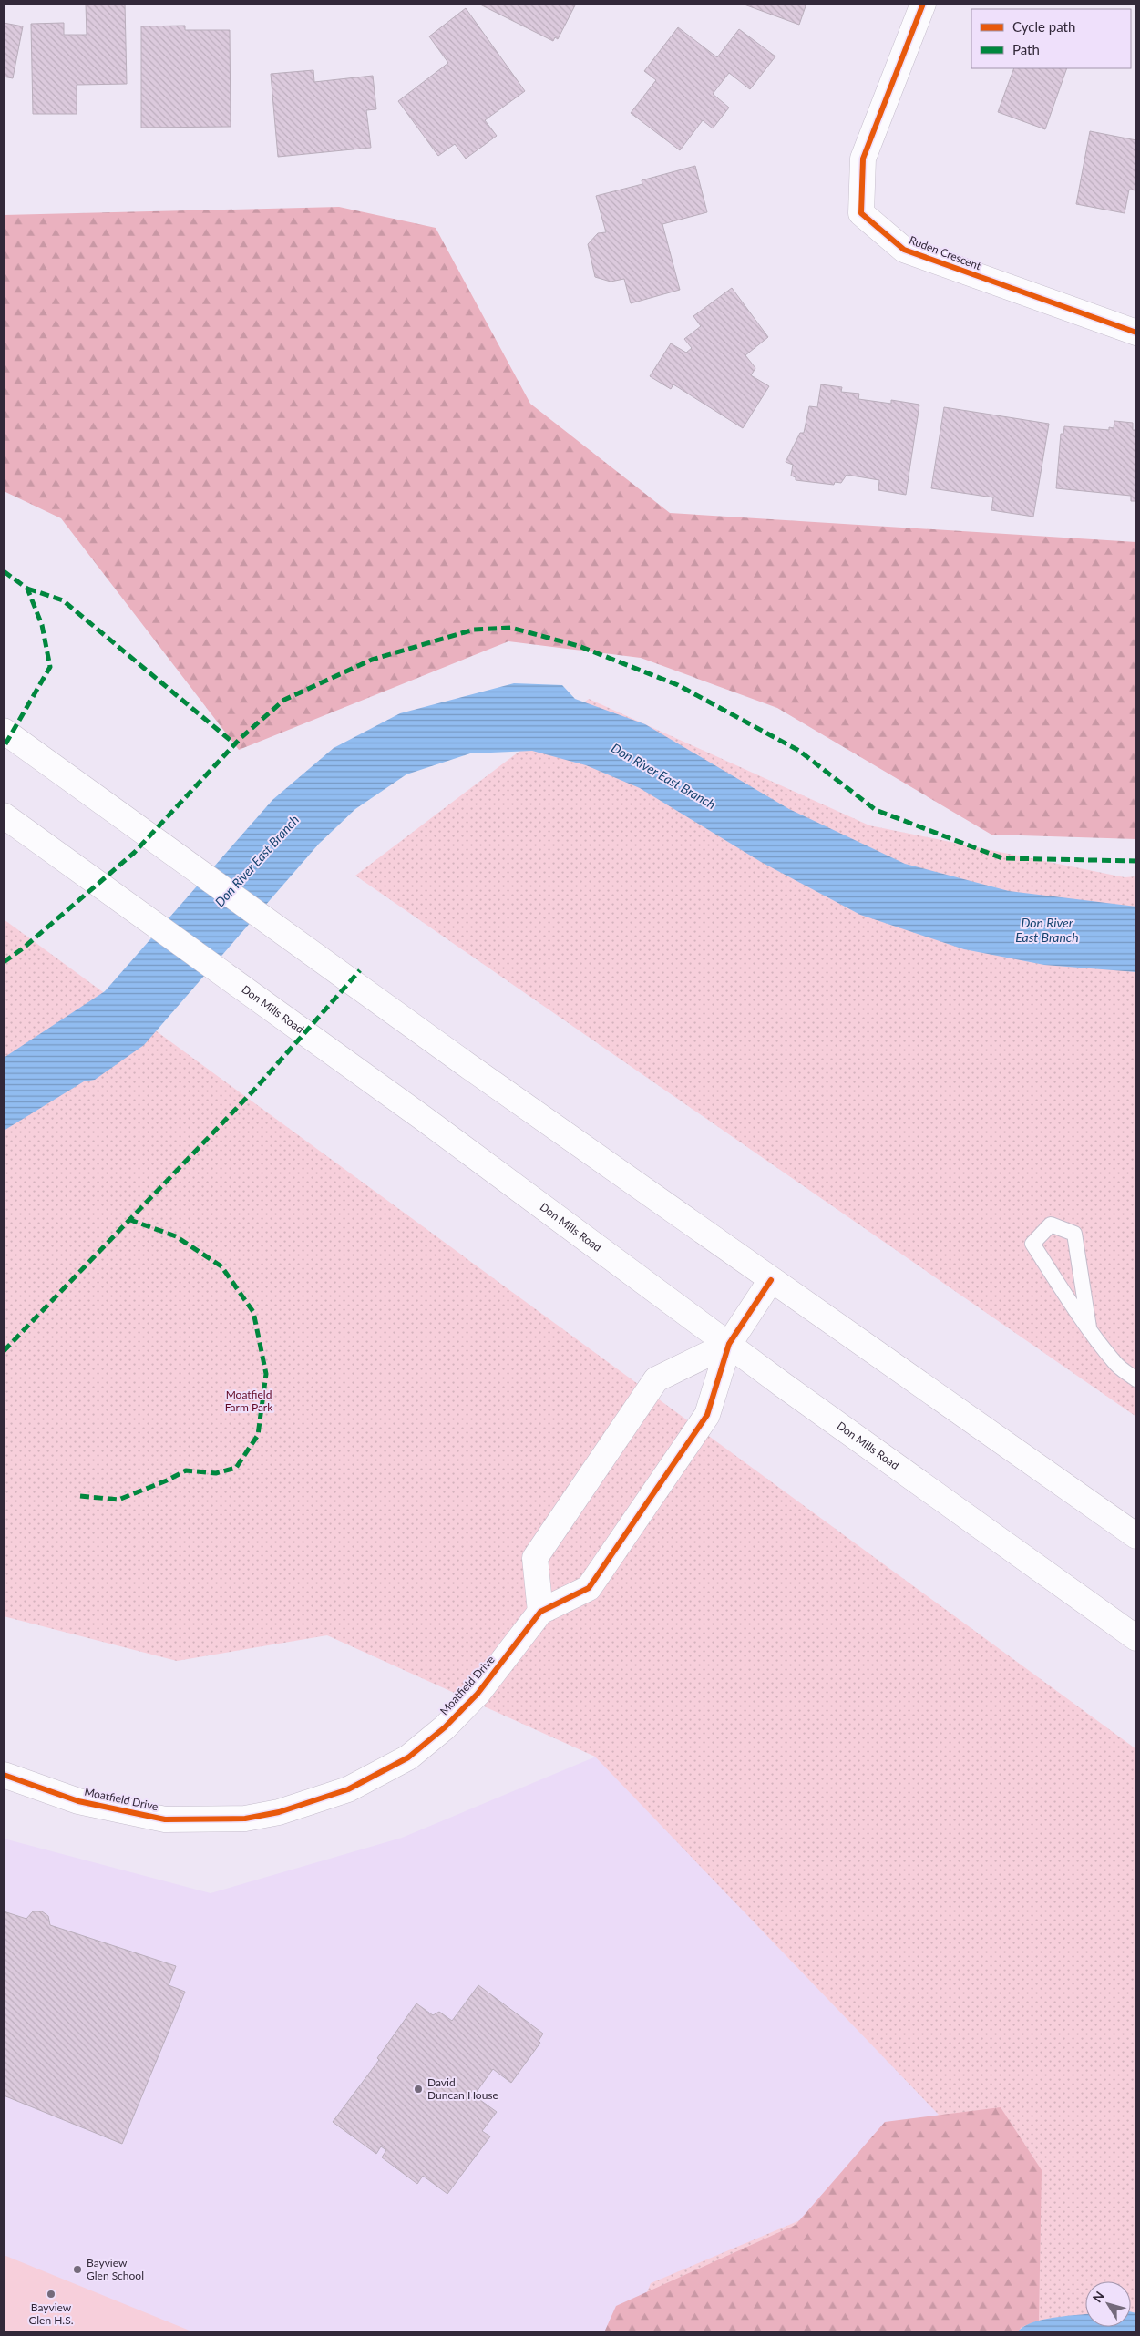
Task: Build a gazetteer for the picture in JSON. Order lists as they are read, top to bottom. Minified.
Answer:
{"streets":{"main road":["Ruden Crescent","Don Mills Road","Moatfield Drive"]},"crossings":[["Don Mills Road","Moatfield Drive"]],"water":["Don River East Branch"],"parks":["Moatfield Farm Park"],"places":["David Duncan House","Bayview Glen School","Bayview Glen H.S."],"legend":["Cycle path","Path"],"north":"top left"}
